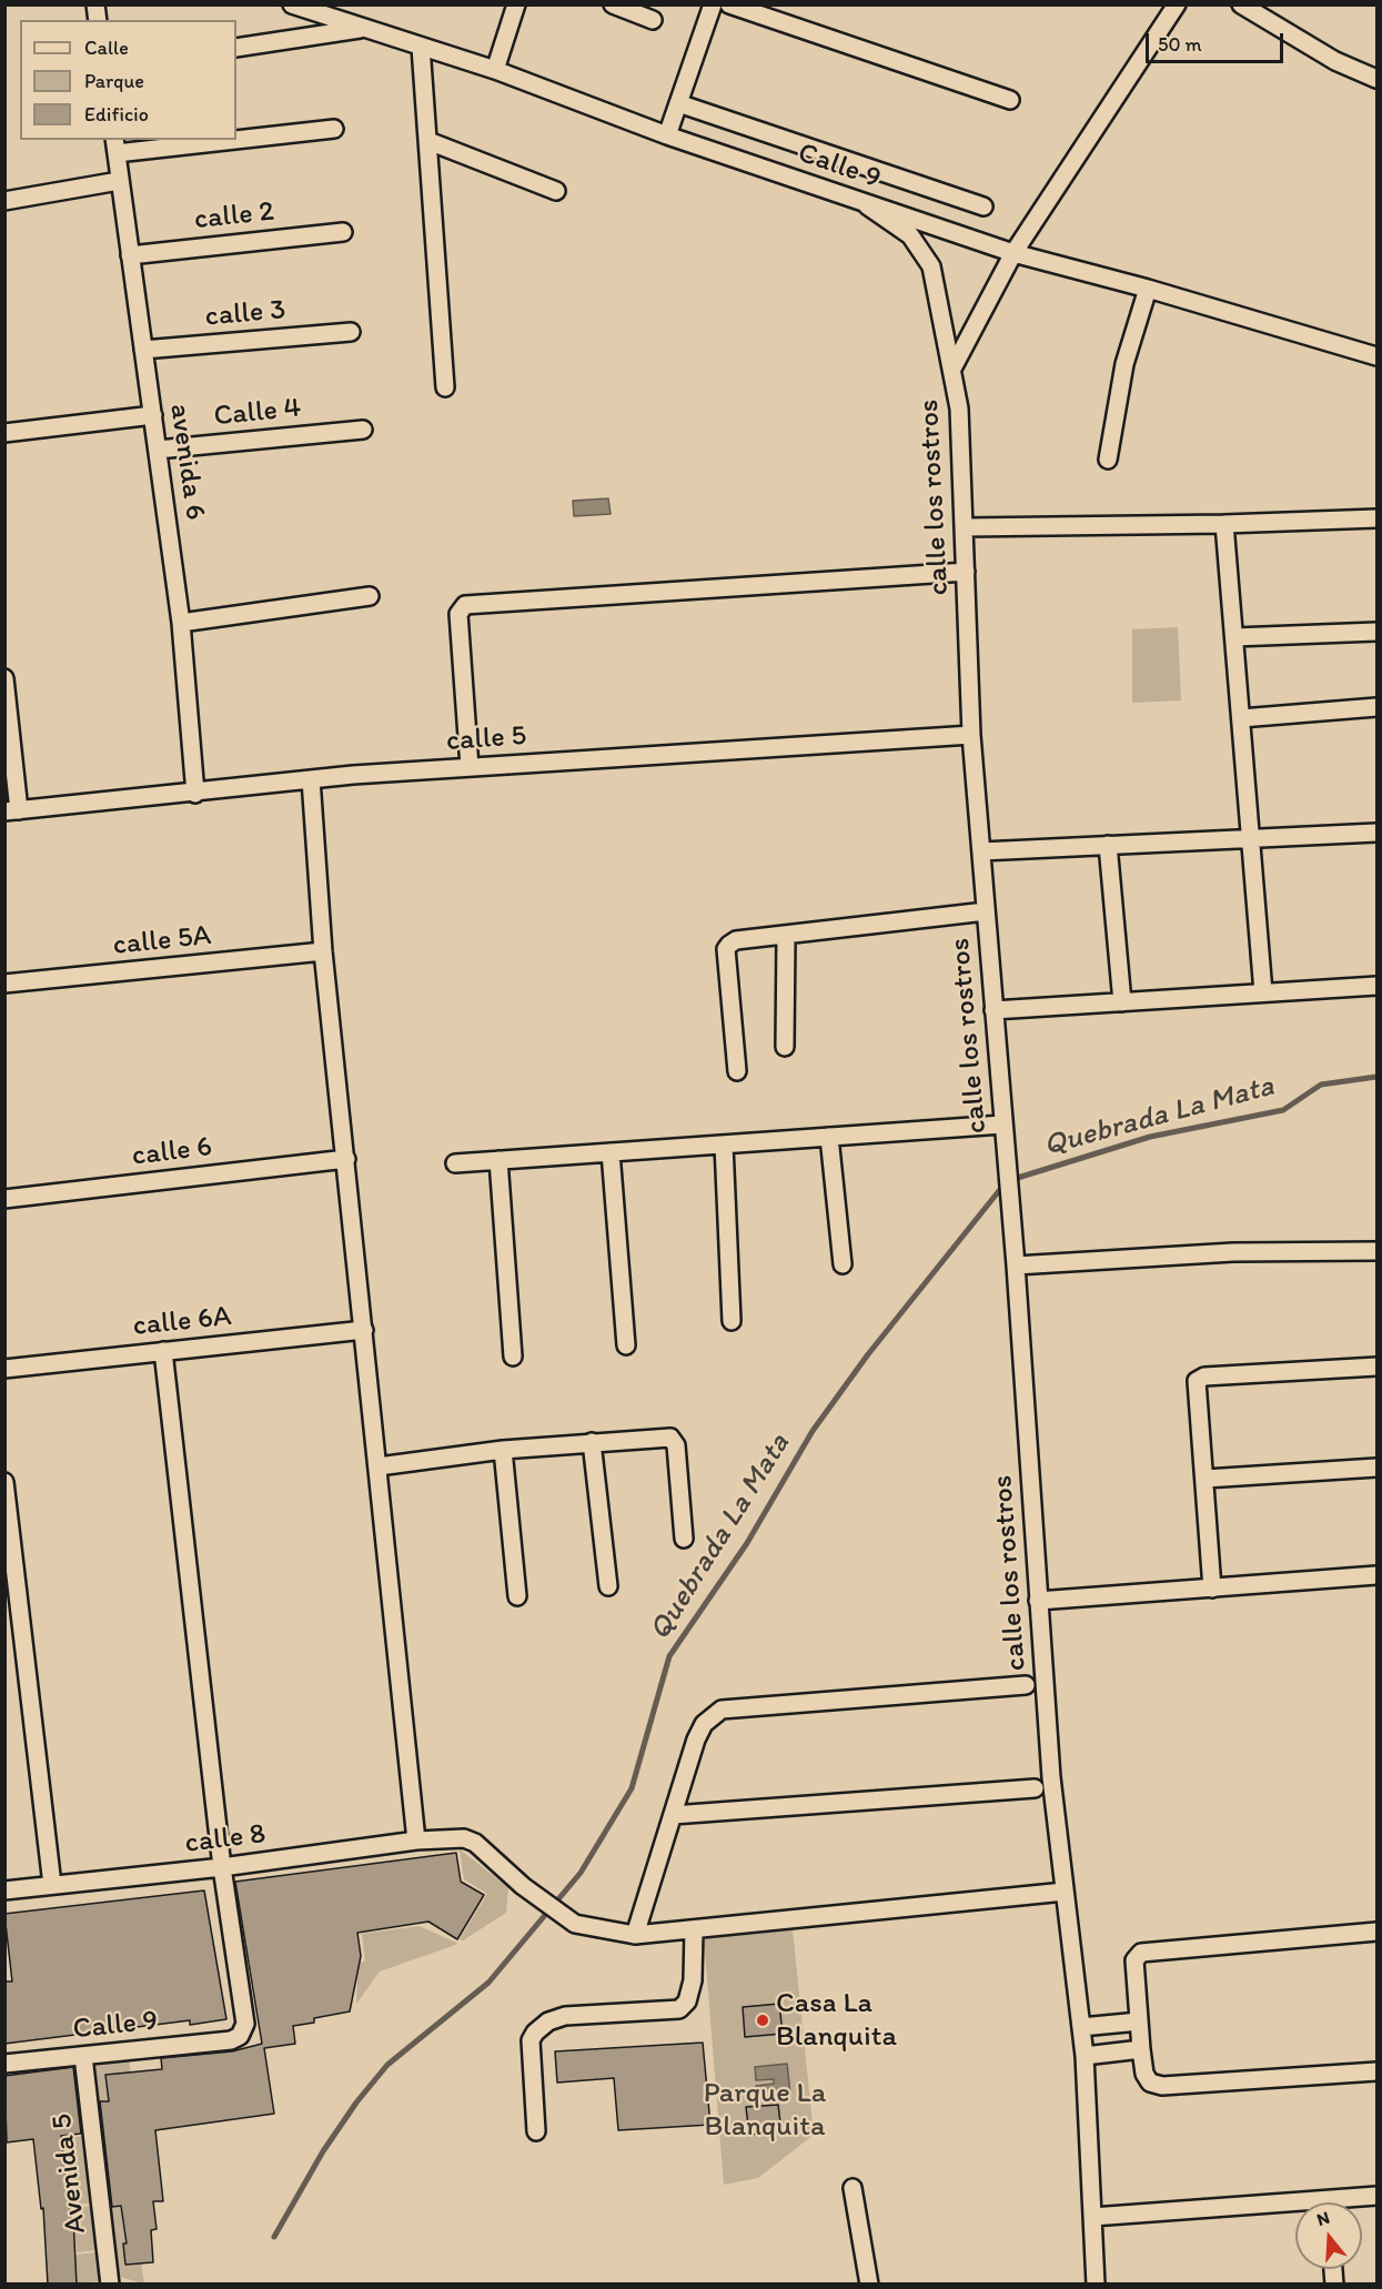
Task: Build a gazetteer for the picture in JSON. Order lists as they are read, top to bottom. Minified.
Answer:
{"streets":{"street":["Calle 9","calle 2","calle 3","Calle 4","avenida 6","calle los rostros","calle 5","calle 5A","calle 6","calle 6A","calle 8","Avenida 5"]},"crossings":[["Calle 9","calle los rostros"],["Calle 9","calle 8"],["Calle 9","Avenida 5"],["calle 2","avenida 6"],["calle 3","avenida 6"],["Calle 4","avenida 6"],["avenida 6","calle 5"],["calle los rostros","calle 5"]],"water":["Quebrada La Mata"],"parks":["Parque La Blanquita"],"places":["Casa La Blanquita"],"legend":["Calle","Parque","Edificio"],"scale_bar":"50 m","north":"top"}
